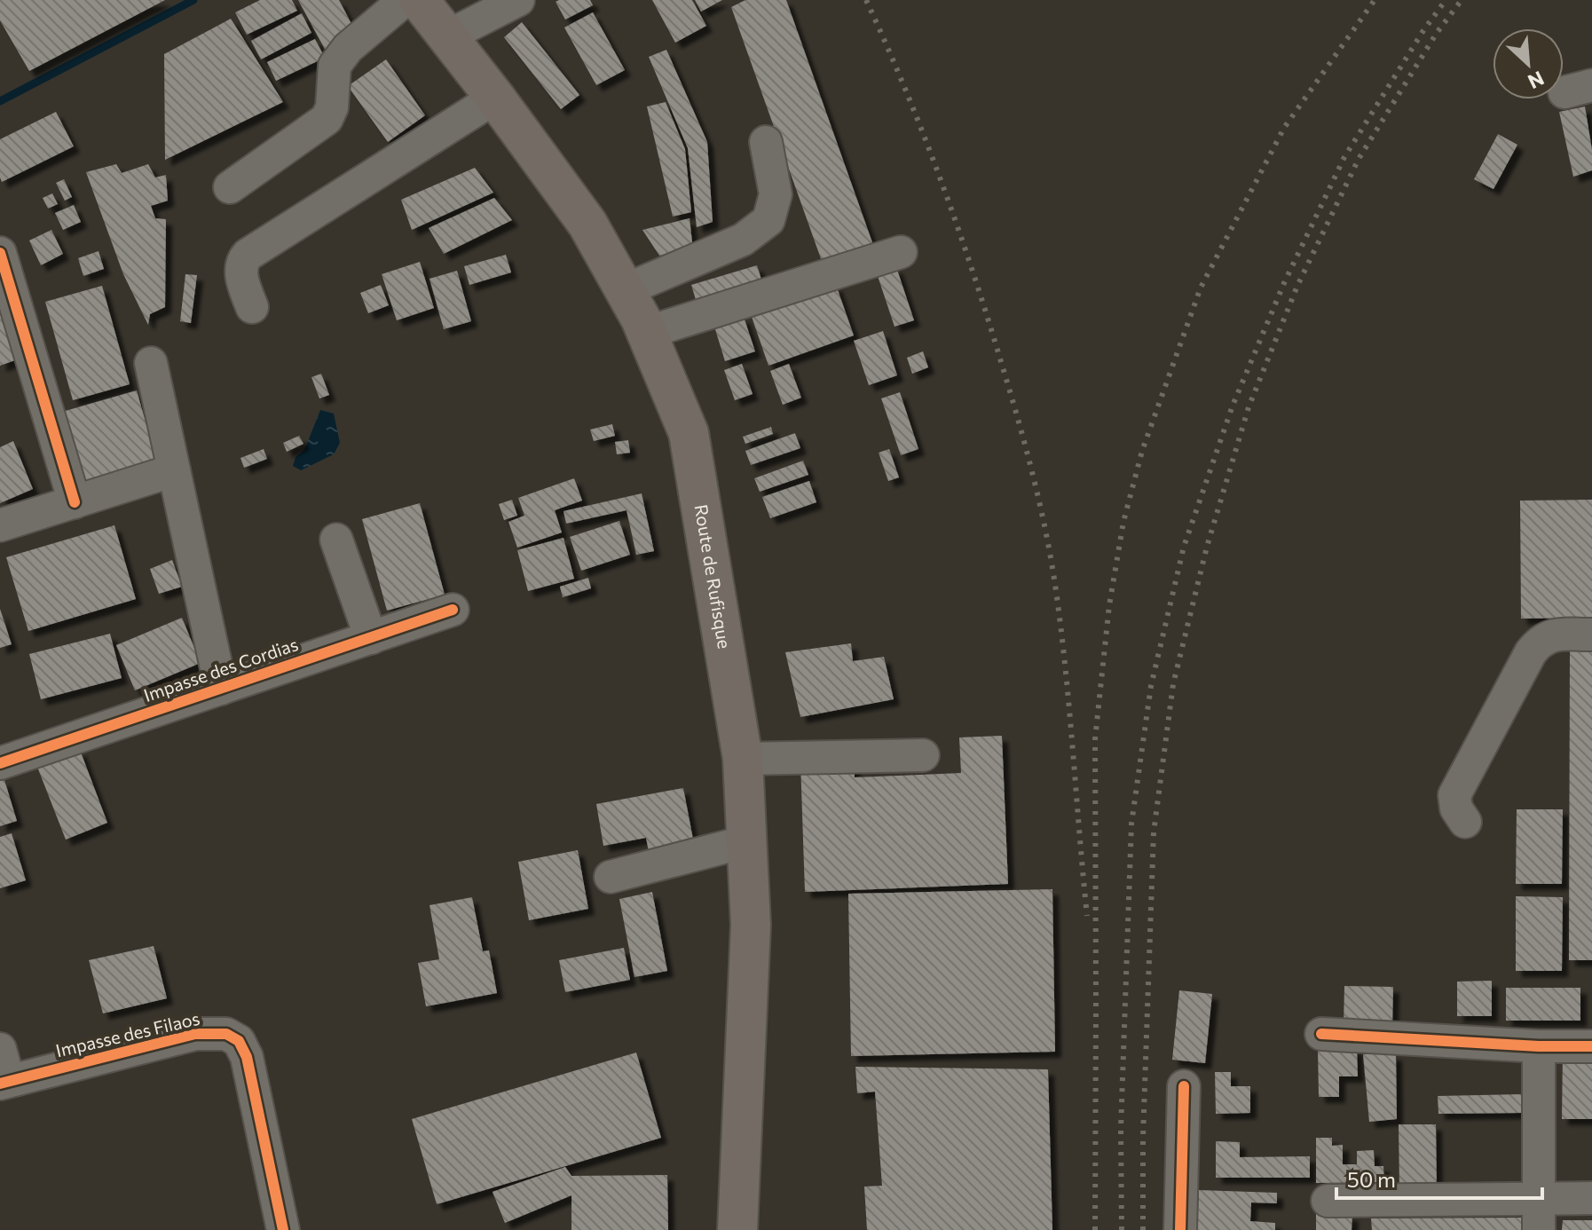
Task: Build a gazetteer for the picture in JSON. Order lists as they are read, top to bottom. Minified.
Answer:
{"streets":{"main road":["Route de Rufisque"],"street":["Impasse des Cordias","Impasse des Filaos"]},"scale_bar":"50 m","north":"bottom right"}
